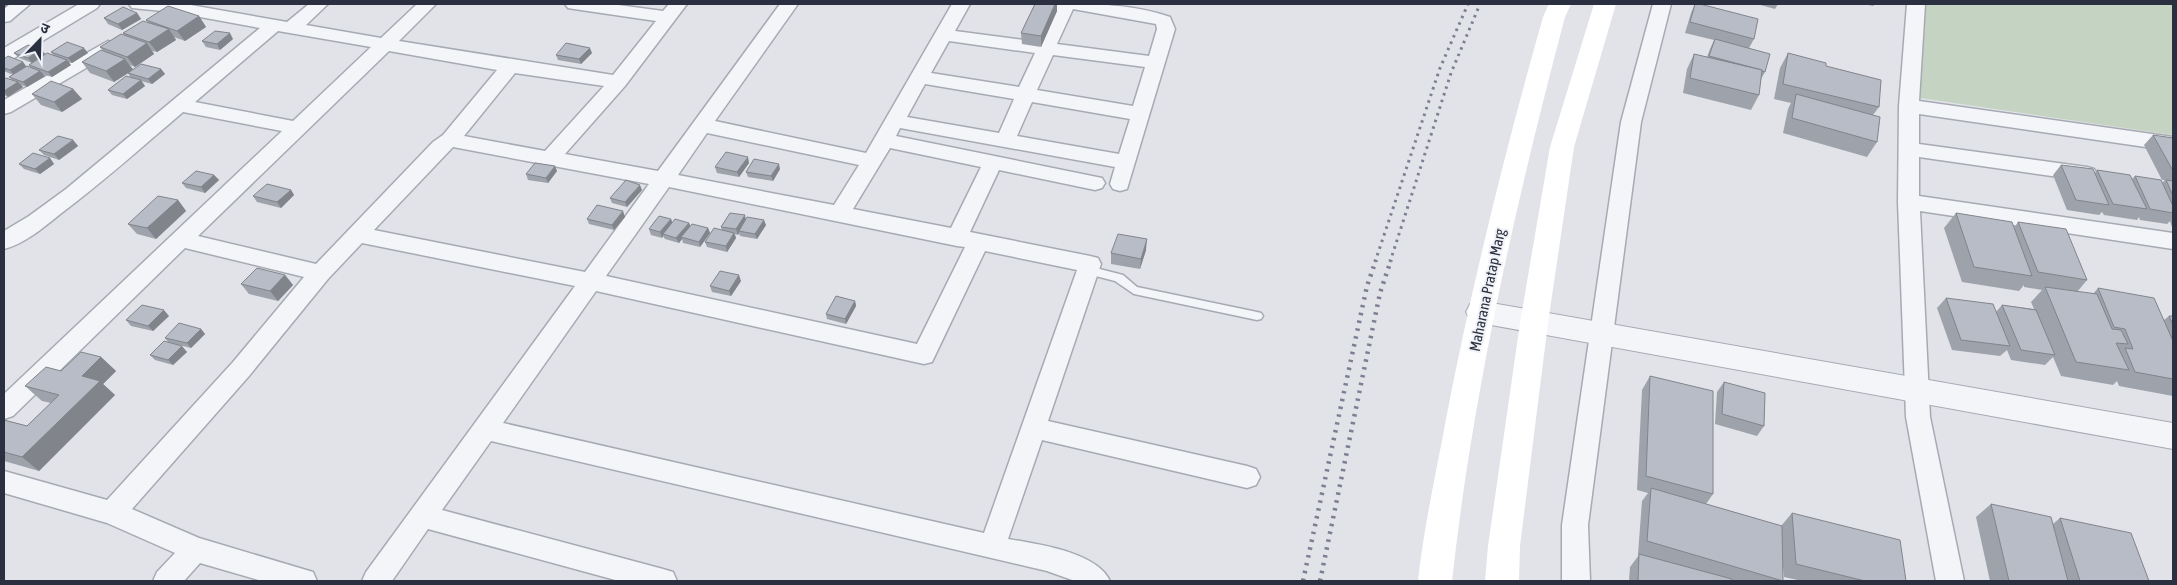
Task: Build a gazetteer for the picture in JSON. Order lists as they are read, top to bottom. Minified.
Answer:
{"streets":{"main road":["Maharana Pratap Marg"]},"north":"top right"}
